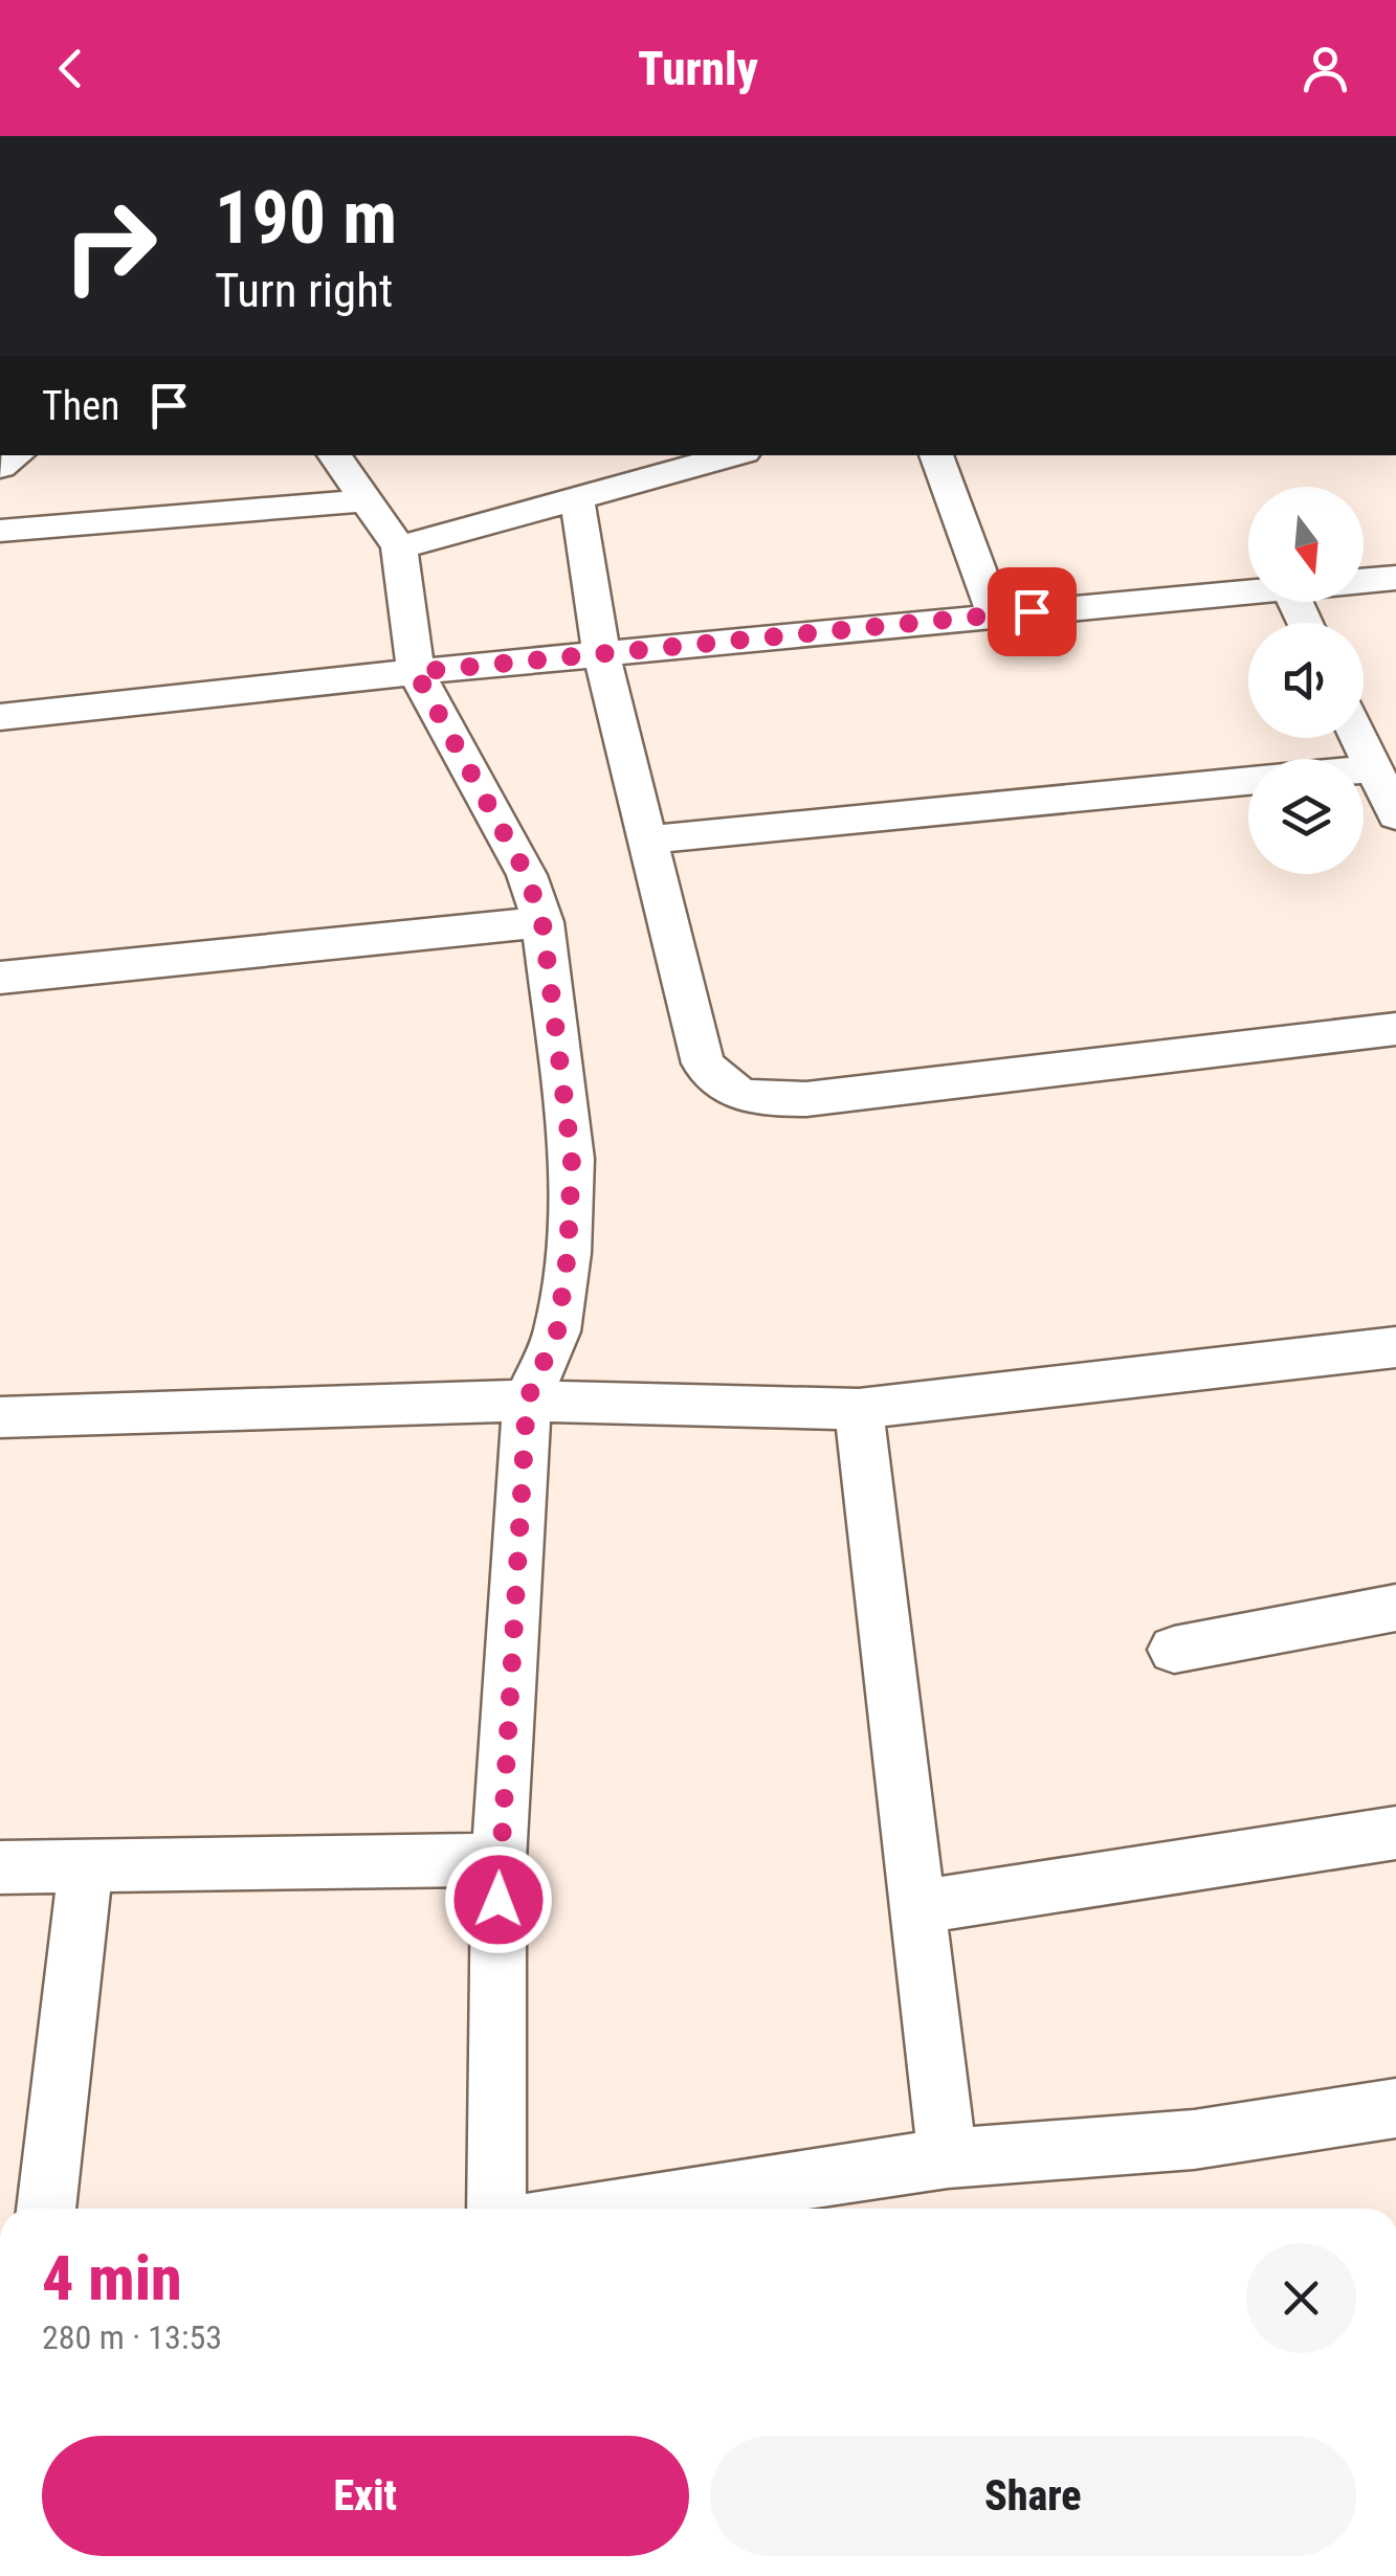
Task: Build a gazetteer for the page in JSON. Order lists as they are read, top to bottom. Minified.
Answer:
{"north":"bottom","page":{"header":"Turnly","turn":["190 m","Turn right"],"then":"Then","heading":["4 min","280 m · 13:53"],"buttons":["Exit","Share"]}}
